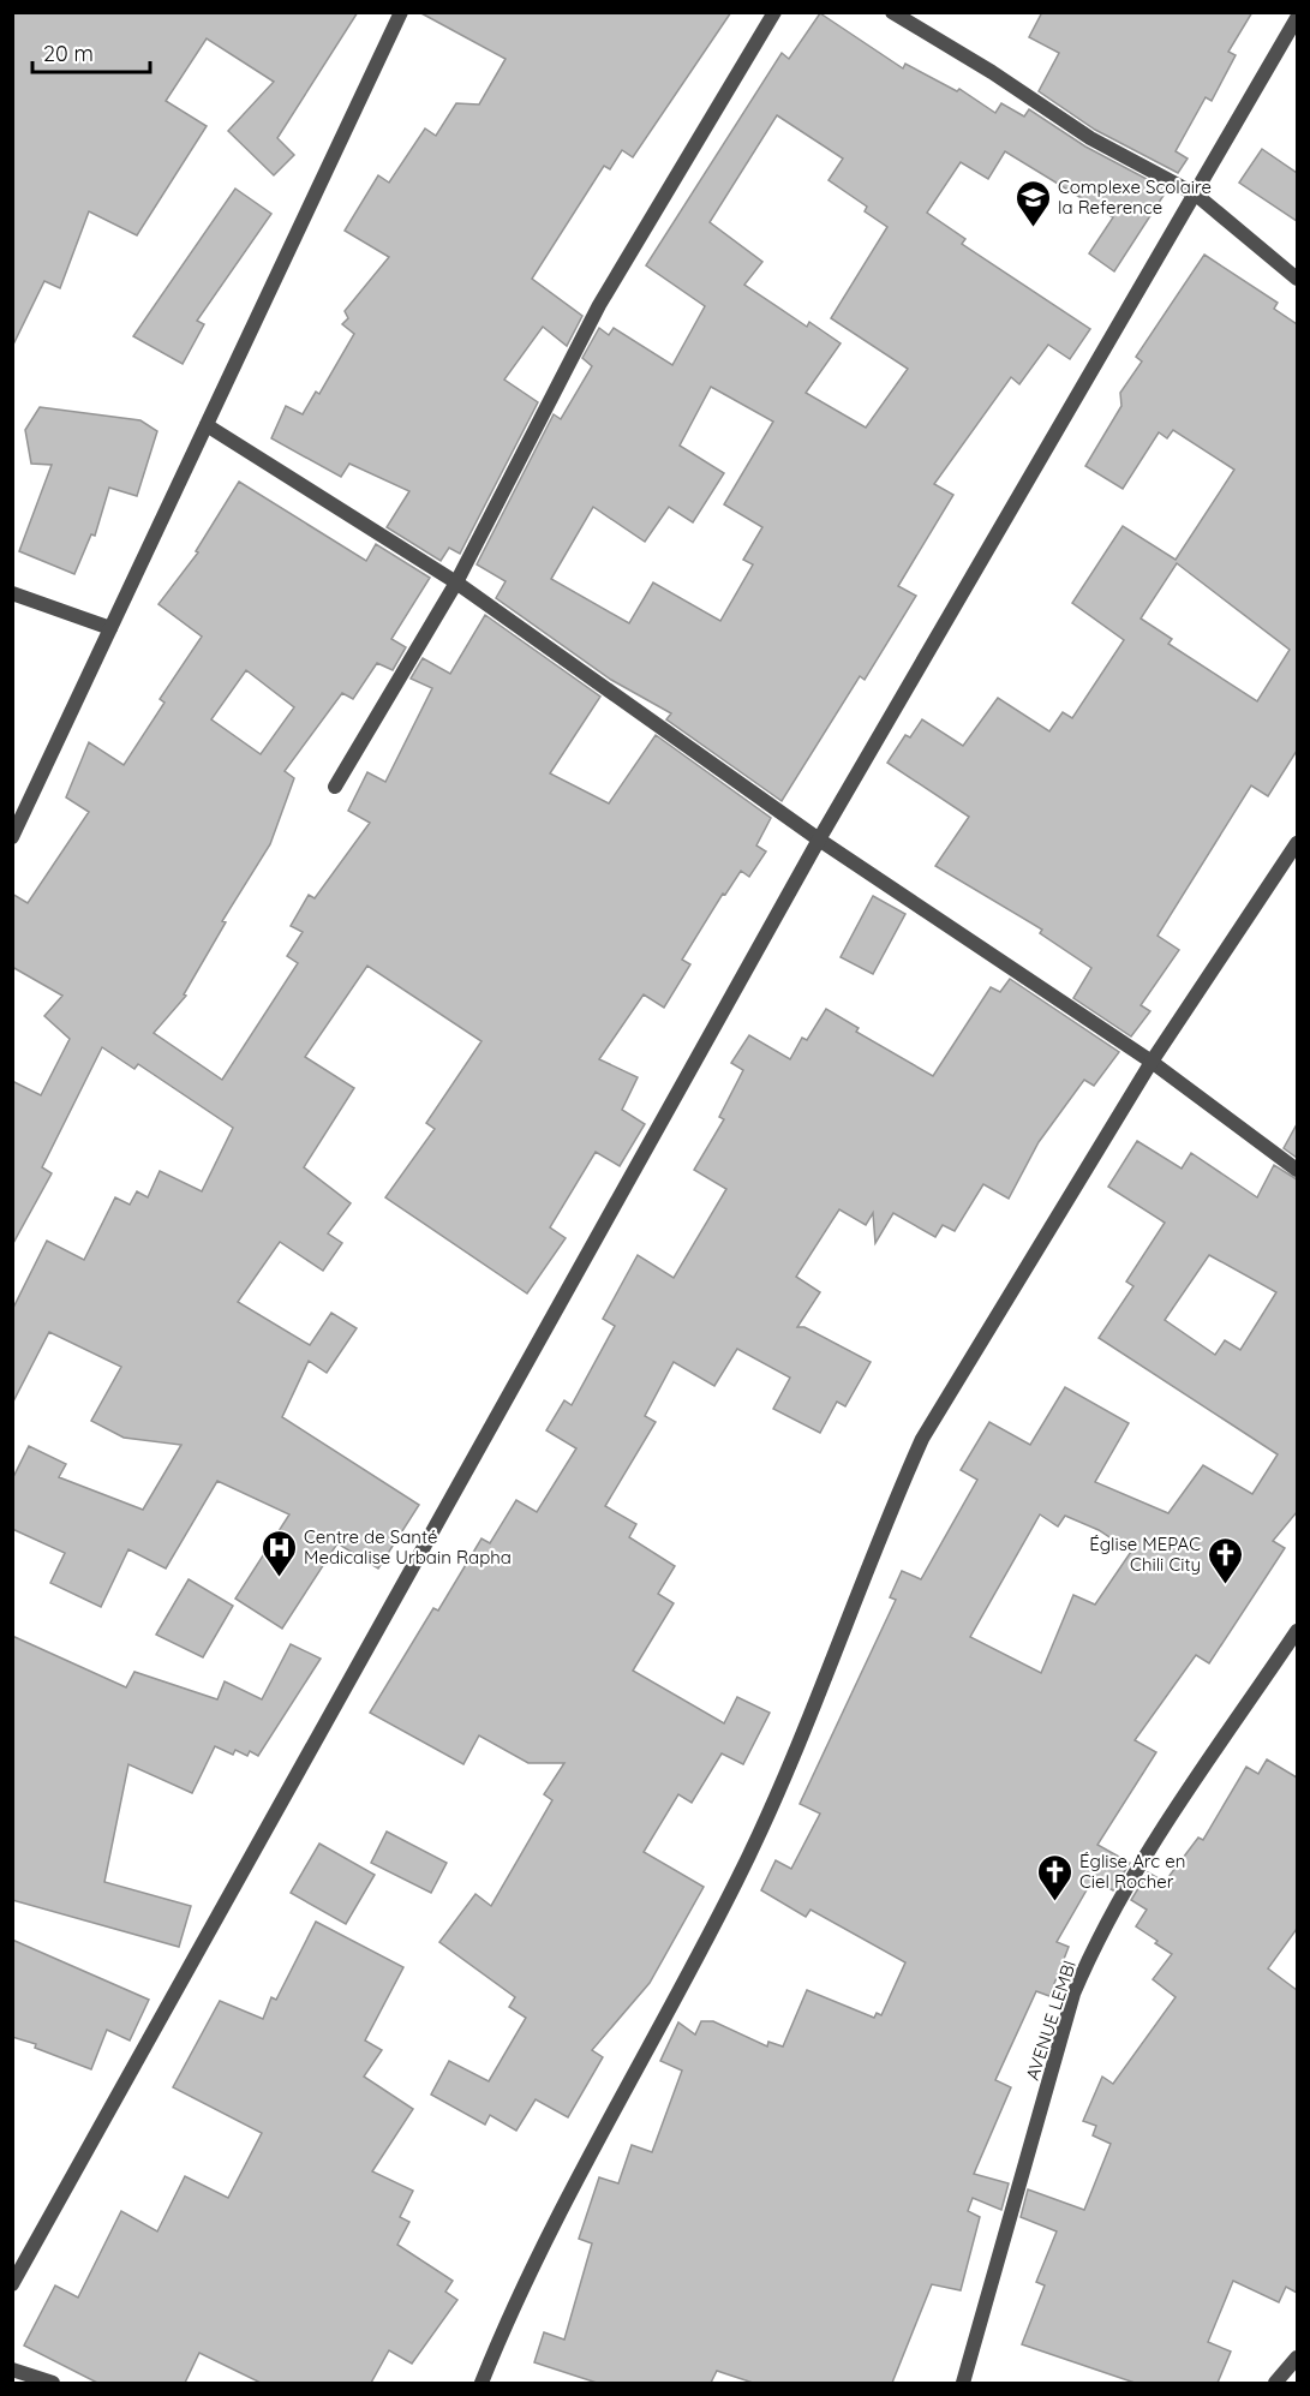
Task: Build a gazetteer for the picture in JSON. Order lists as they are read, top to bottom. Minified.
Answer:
{"streets":{"street":["AVENUE LEMBI"]},"places":{"school or university":["Complexe Scolaire la Reference"],"hospital":["Centre de Santé Medicalise Urbain Rapha"],"church":["Église MEPAC Chili City","Église Arc en Ciel Rocher"]},"scale_bar":"20 m"}
